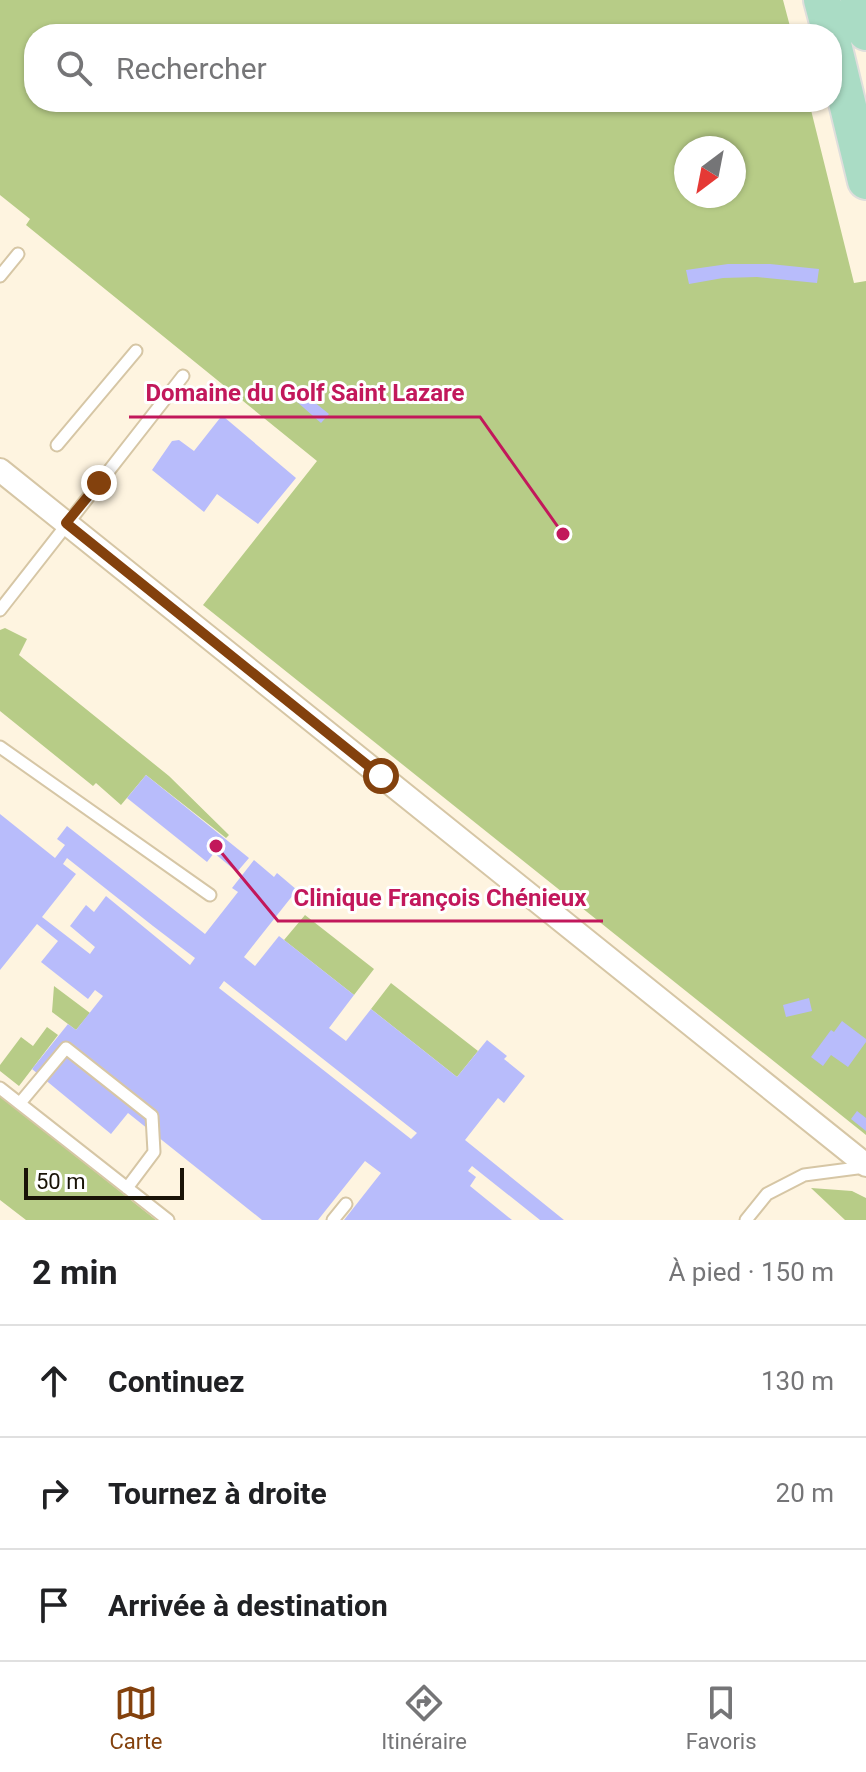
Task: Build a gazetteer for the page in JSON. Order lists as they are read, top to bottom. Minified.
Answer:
{"places":["Domaine du Golf Saint Lazare","Clinique François Chénieux"],"scale_bar":"50 m","north":"bottom left","page":{"search":"Rechercher","scale":"50 m","heading":["2 min","À pied · 150 m"],"list":[["Continuez","130 m"],["Tournez à droite","20 m"],"Arrivée à destination"],"nav":["Carte","Itinéraire","Favoris"]}}
